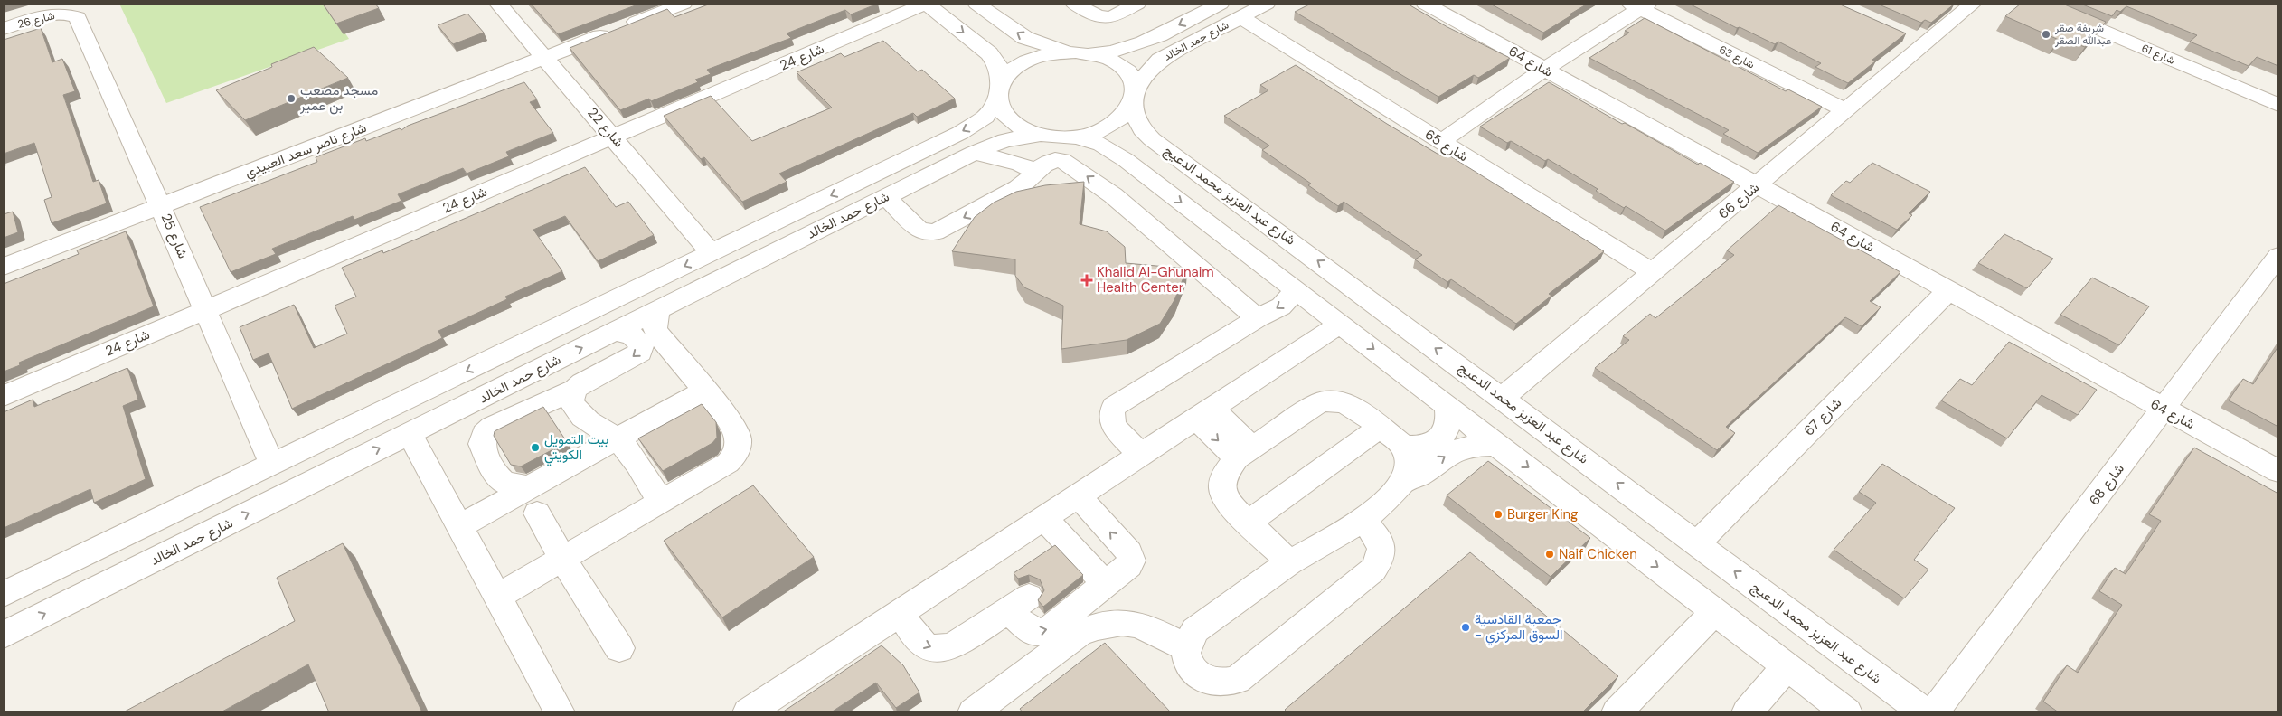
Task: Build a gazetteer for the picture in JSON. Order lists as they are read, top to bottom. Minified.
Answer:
{"streets":{"street":["شارع 26","شارع حمد الخالد","شارع 61","شارع 24","شارع 63","شارع 64","شارع 22","شارع 65","شارع ناصر سعد العبيدي","شارع عبد العزيز محمد الدعيج","شارع 66","شارع 25","شارع 67","شارع 68"]},"crossings":[["شارع 26","شارع 25"],["شارع حمد الخالد","شارع 22"],["شارع حمد الخالد","شارع 65"],["شارع حمد الخالد","شارع عبد العزيز محمد الدعيج"],["شارع حمد الخالد","شارع 25"],["شارع 24","شارع 22"],["شارع 24","شارع 25"],["شارع 63","شارع 66"],["شارع 64","شارع 66"],["شارع 64","شارع 67"],["شارع 64","شارع 68"],["شارع 22","شارع ناصر سعد العبيدي"],["شارع 65","شارع 66"],["شارع ناصر سعد العبيدي","شارع 25"],["شارع عبد العزيز محمد الدعيج","شارع 66"],["شارع عبد العزيز محمد الدعيج","شارع 67"]],"places":{"other":["شريفة صقر عبدالله الصقر","مسجد مصعب بن عمير","بيت التمويل الكويتي","Burger King","Naif Chicken","جمعية القادسية - السوق المركزي"],"health":["Khalid Al-Ghunaim Health Center"]}}
